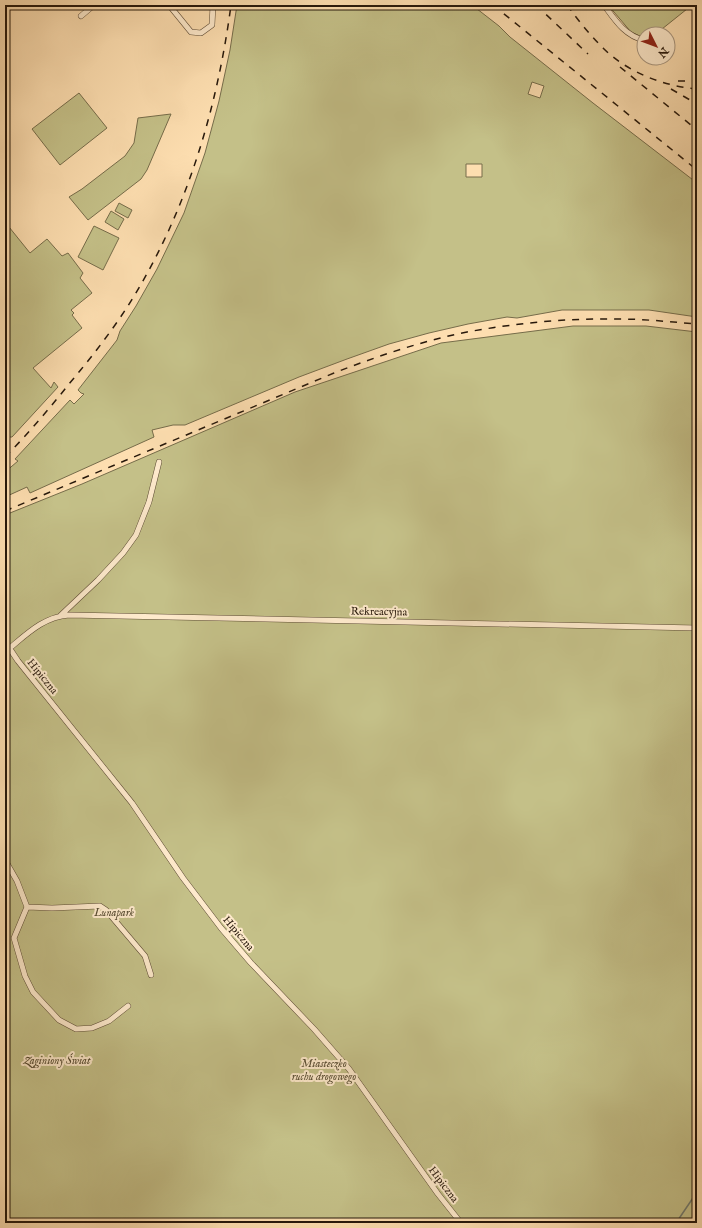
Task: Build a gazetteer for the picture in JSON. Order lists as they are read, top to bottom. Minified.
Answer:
{"streets":{"street":["Rekreacyjna","Hipiczna"]},"crossings":[["Rekreacyjna","Hipiczna"]],"parks":["Lunapark","Zaginiony Świat","Miasteczko ruchu drogowego"],"north":"bottom right"}
